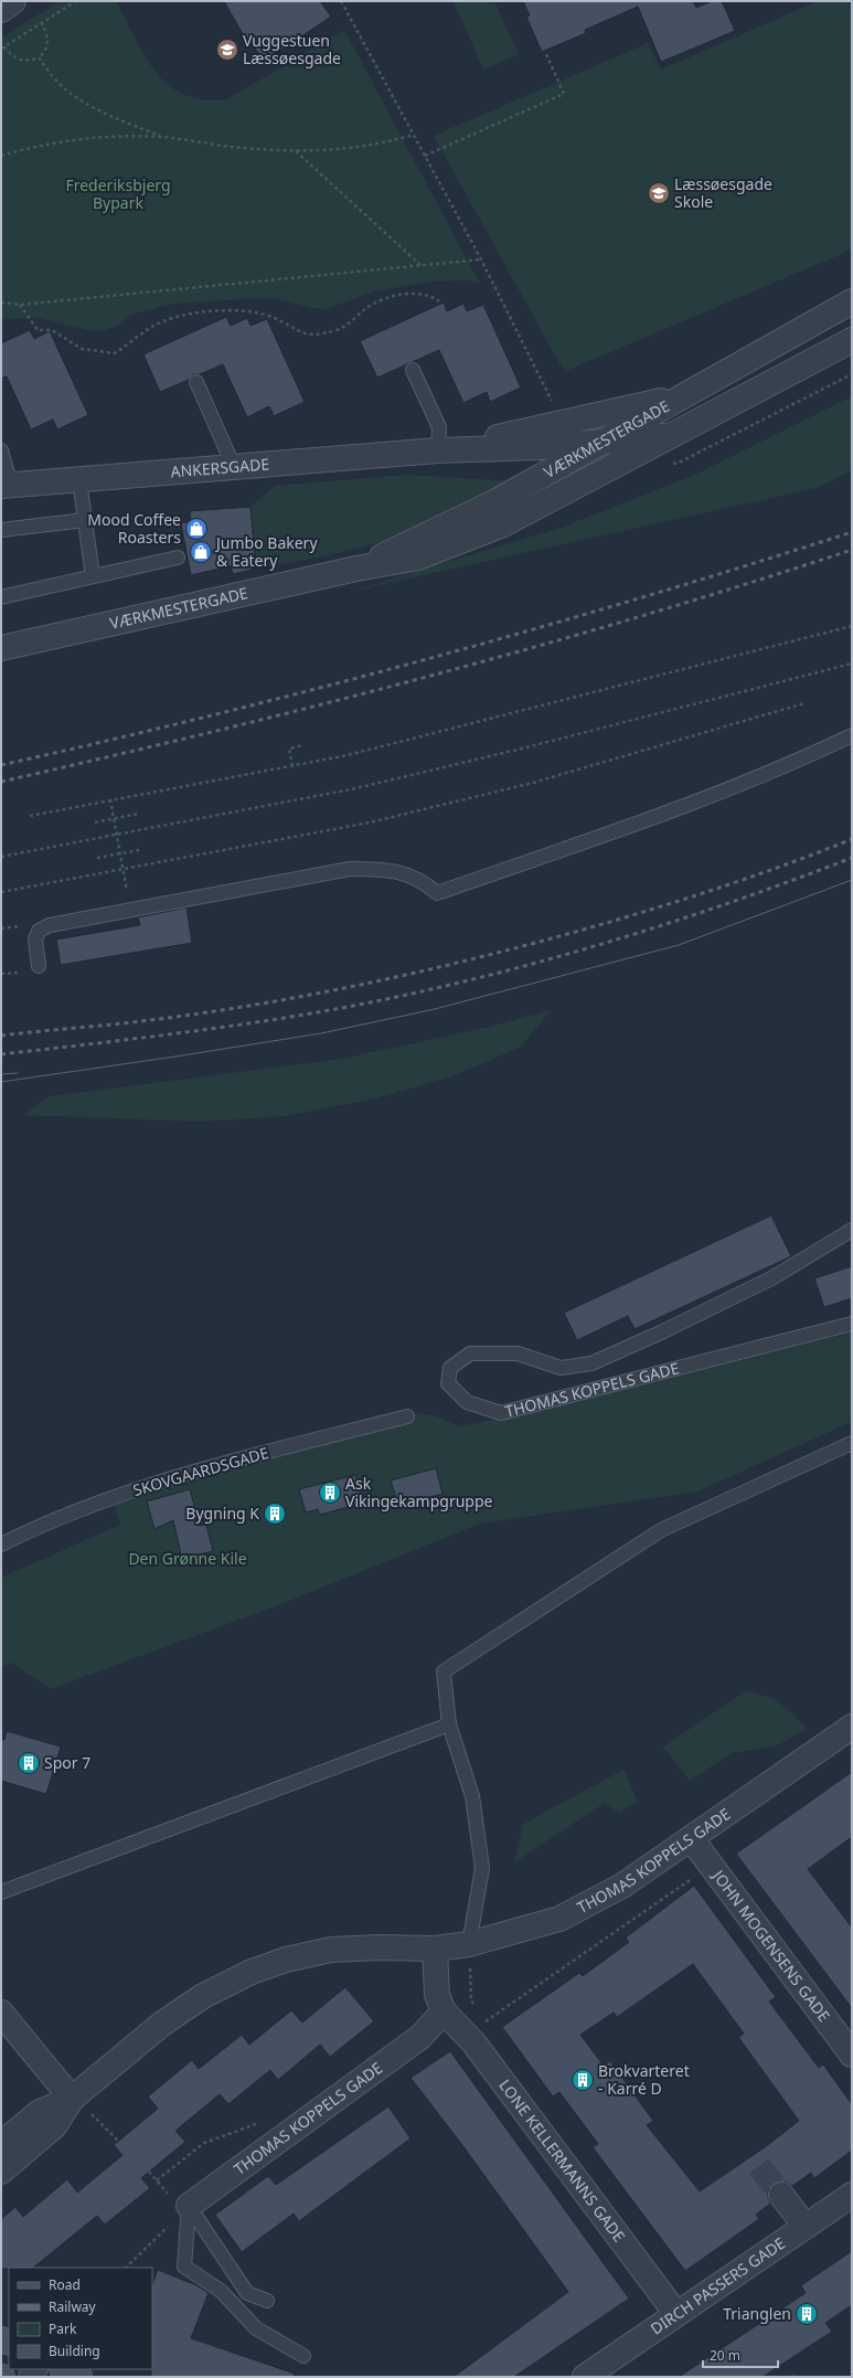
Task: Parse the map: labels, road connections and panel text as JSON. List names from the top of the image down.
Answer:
{
  "streets": {
    "street": [
      "VÆRKMESTERGADE",
      "ANKERSGADE",
      "THOMAS KOPPELS GADE",
      "JOHN MOGENSENS GADE",
      "LONE KELLERMANNS GADE",
      "DIRCH PASSERS GADE"
    ],
    "lane": ["SKOVGAARDSGADE"]
  },
  "crossings": [
    ["VÆRKMESTERGADE", "ANKERSGADE"],
    ["THOMAS KOPPELS GADE", "JOHN MOGENSENS GADE"],
    ["THOMAS KOPPELS GADE", "LONE KELLERMANNS GADE"],
    ["LONE KELLERMANNS GADE", "DIRCH PASSERS GADE"]
  ],
  "parks": ["Frederiksbjerg Bypark", "Den Grønne Kile"],
  "places": {
    "school or university": ["Vuggestuen Læssøesgade", "Læssøesgade Skole"],
    "shop": ["Mood Coffee Roasters", "Jumbo Bakery & Eatery"],
    "building": [
      "Ask Vikingekampgruppe",
      "Bygning K",
      "Spor 7",
      "Brokvarteret - Karré D",
      "Trianglen"
    ]
  },
  "legend": [
    "Road",
    "Railway",
    "Park",
    "Building"
  ],
  "scale_bar": "20 m"
}
